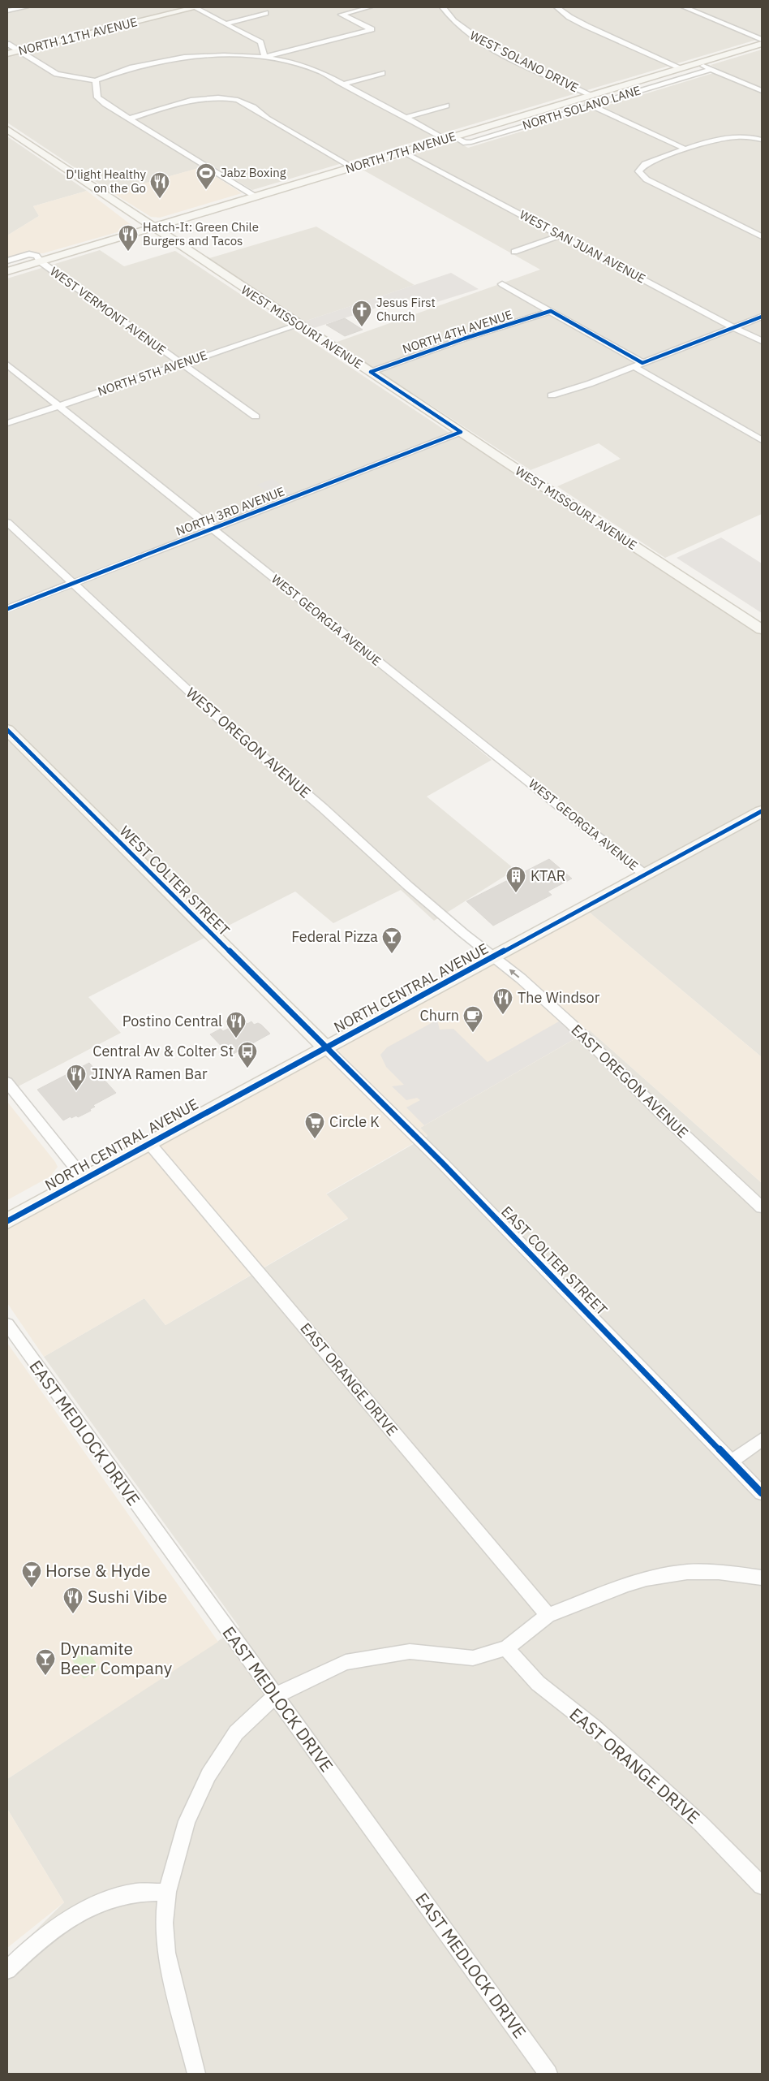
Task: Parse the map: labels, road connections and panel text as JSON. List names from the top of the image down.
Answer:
{
  "streets": {
    "main road": [
      "NORTH 11TH AVENUE",
      "NORTH 7TH AVENUE",
      "WEST MISSOURI AVENUE",
      "WEST COLTER STREET",
      "NORTH CENTRAL AVENUE"
    ],
    "street": [
      "WEST SOLANO DRIVE",
      "NORTH SOLANO LANE",
      "WEST SAN JUAN AVENUE",
      "WEST VERMONT AVENUE",
      "NORTH 4TH AVENUE",
      "NORTH 5TH AVENUE",
      "NORTH 3RD AVENUE",
      "WEST GEORGIA AVENUE",
      "WEST OREGON AVENUE",
      "EAST OREGON AVENUE",
      "EAST COLTER STREET",
      "EAST ORANGE DRIVE",
      "EAST MEDLOCK DRIVE"
    ]
  },
  "crossings": [
    ["WEST SOLANO DRIVE", "NORTH 7TH AVENUE"],
    ["NORTH SOLANO LANE", "NORTH 7TH AVENUE"],
    ["NORTH 7TH AVENUE", "WEST SAN JUAN AVENUE"],
    ["NORTH 7TH AVENUE", "WEST VERMONT AVENUE"],
    ["NORTH 7TH AVENUE", "WEST MISSOURI AVENUE"],
    ["WEST VERMONT AVENUE", "NORTH 5TH AVENUE"],
    ["WEST MISSOURI AVENUE", "NORTH 4TH AVENUE"],
    ["WEST MISSOURI AVENUE", "NORTH 5TH AVENUE"],
    ["WEST MISSOURI AVENUE", "NORTH 3RD AVENUE"],
    ["NORTH 5TH AVENUE", "WEST GEORGIA AVENUE"],
    ["NORTH 3RD AVENUE", "WEST GEORGIA AVENUE"],
    ["NORTH 3RD AVENUE", "WEST OREGON AVENUE"],
    ["WEST GEORGIA AVENUE", "NORTH CENTRAL AVENUE"],
    ["WEST OREGON AVENUE", "NORTH CENTRAL AVENUE"],
    ["WEST OREGON AVENUE", "EAST OREGON AVENUE"],
    ["WEST COLTER STREET", "NORTH CENTRAL AVENUE"],
    ["WEST COLTER STREET", "EAST COLTER STREET"],
    ["NORTH CENTRAL AVENUE", "EAST OREGON AVENUE"],
    ["NORTH CENTRAL AVENUE", "EAST COLTER STREET"],
    ["NORTH CENTRAL AVENUE", "EAST ORANGE DRIVE"]
  ],
  "one_way": ["EAST OREGON AVENUE"],
  "places": {
    "sports": ["Jabz Boxing"],
    "restaurant": [
      "D'light Healthy on the Go",
      "Hatch-It: Green Chile Burgers and Tacos",
      "The Windsor",
      "Postino Central",
      "JINYA Ramen Bar",
      "Sushi Vibe"
    ],
    "church": ["Jesus First Church"],
    "building": ["KTAR"],
    "bar": ["Federal Pizza", "Horse & Hyde", "Dynamite Beer Company"],
    "cafe": ["Churn"],
    "bus stop": ["Central Av & Colter St"],
    "supermarket": ["Circle K"]
  }
}
